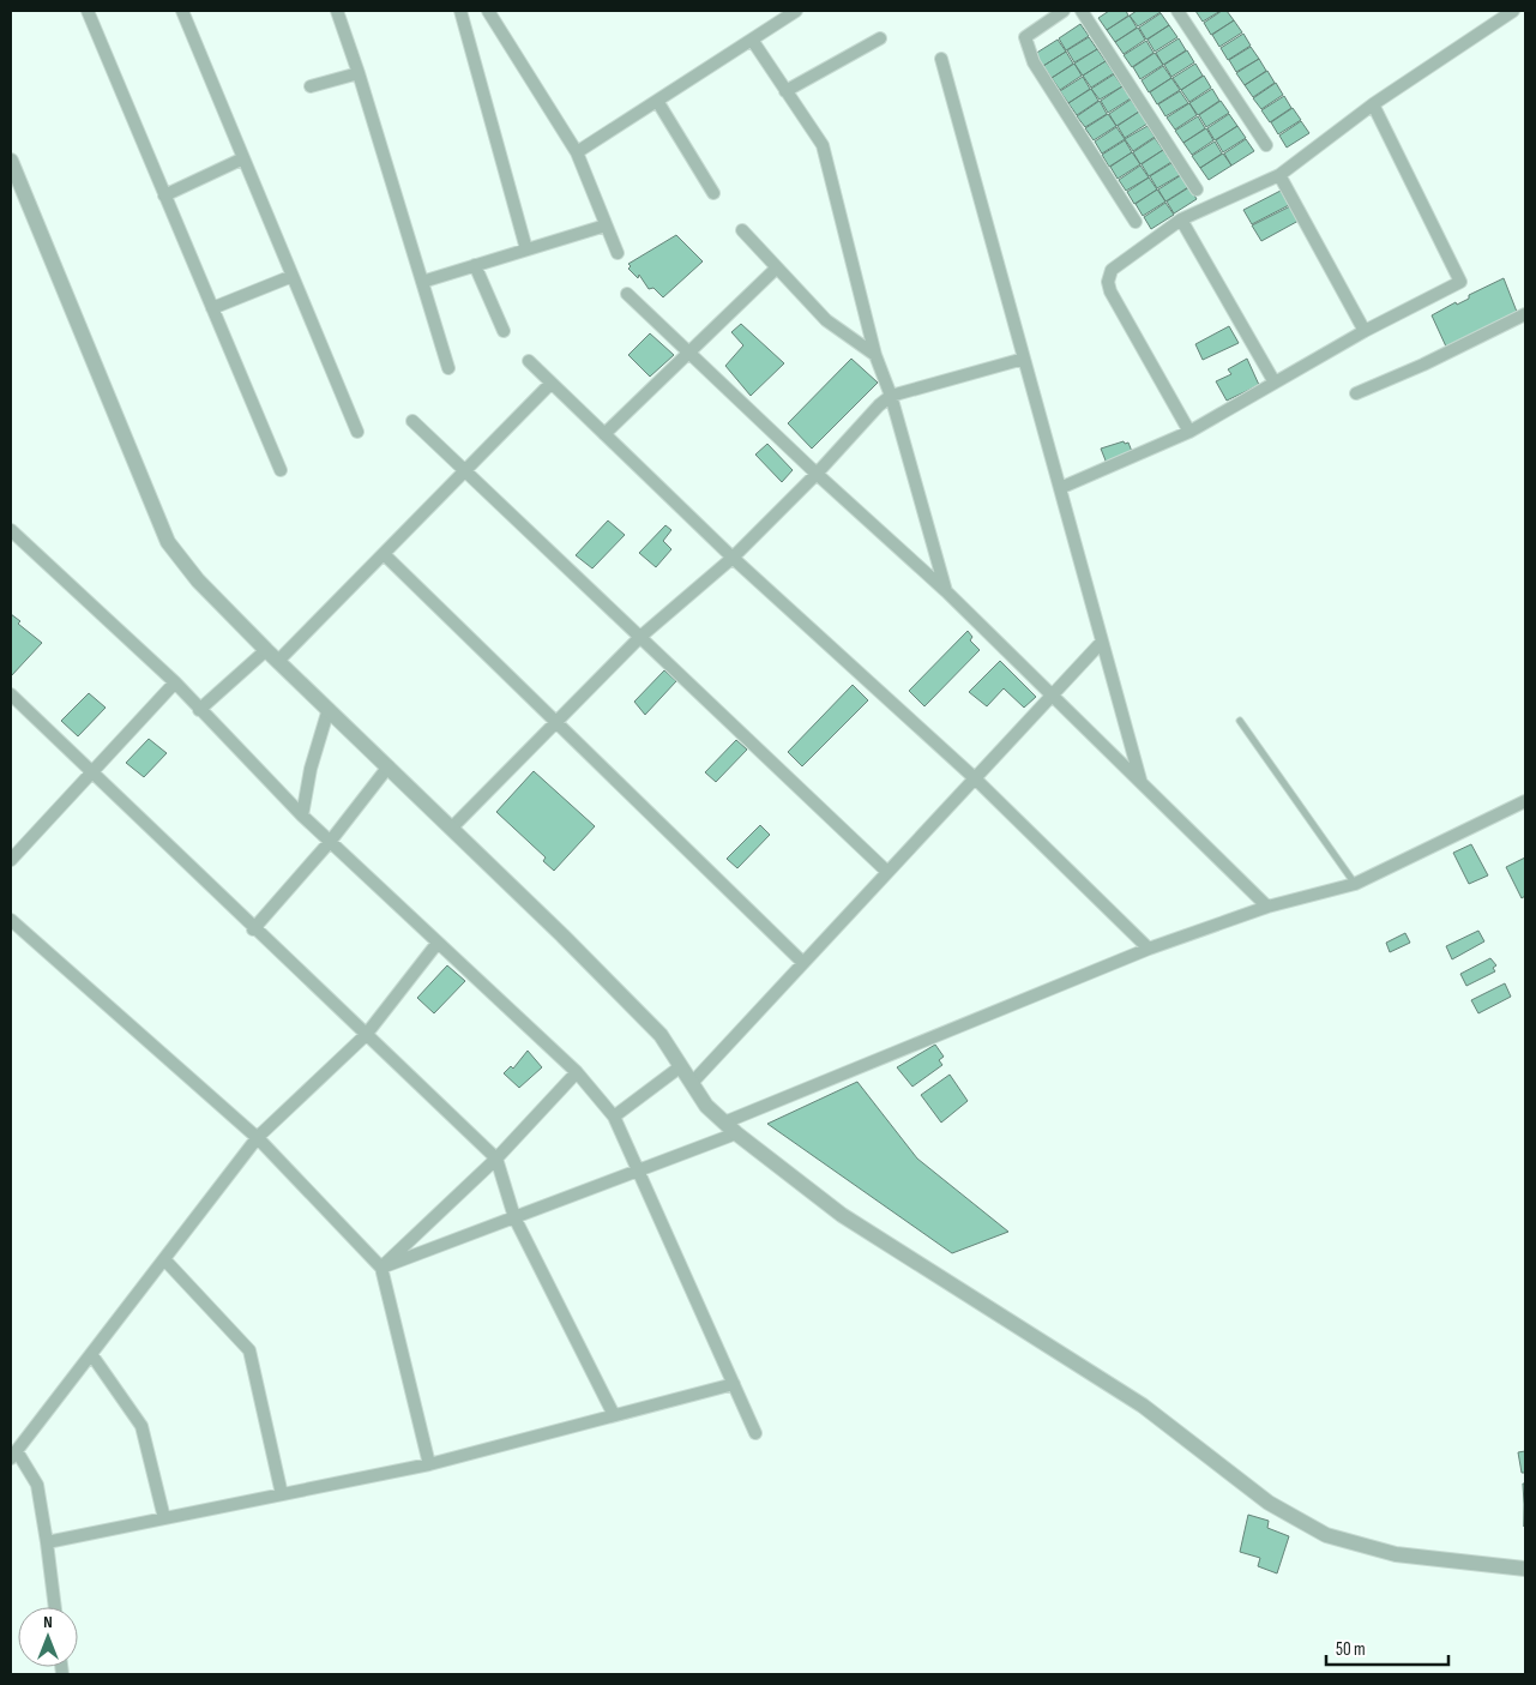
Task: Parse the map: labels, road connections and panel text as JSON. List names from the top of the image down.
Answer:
{
  "scale_bar": "50 m",
  "north": "top"
}
